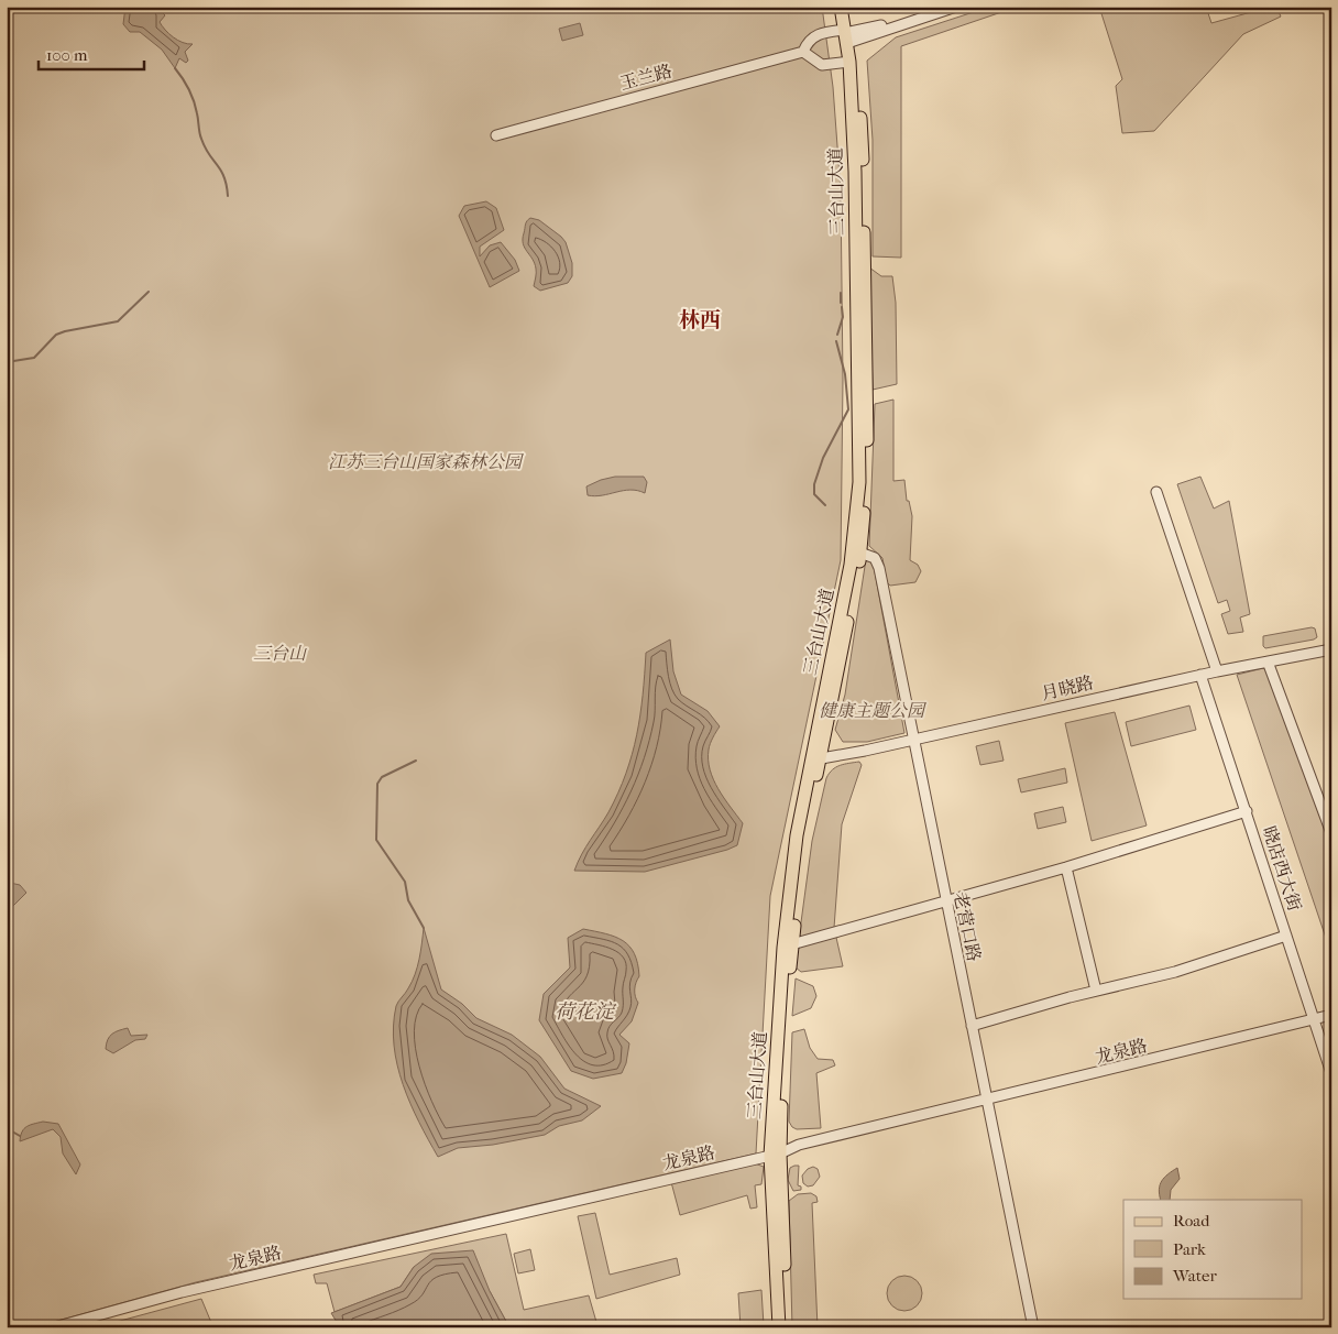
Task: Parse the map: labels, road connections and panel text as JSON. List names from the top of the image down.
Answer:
{
  "streets": {
    "main road": ["三台山大道"],
    "street": [
      "玉兰路",
      "月晓路",
      "晓店西大街",
      "老营口路",
      "龙泉路"
    ]
  },
  "crossings": [
    ["三台山大道", "月晓路"],
    ["三台山大道", "老营口路"],
    ["三台山大道", "龙泉路"],
    ["月晓路", "晓店西大街"],
    ["月晓路", "老营口路"],
    ["晓店西大街", "龙泉路"],
    ["老营口路", "龙泉路"]
  ],
  "districts": ["林西"],
  "water": ["荷花淀"],
  "parks": ["江苏三台山国家森林公园", "三台山", "健康主题公园"],
  "legend": ["Road", "Park", "Water"],
  "scale_bar": "100 m"
}
